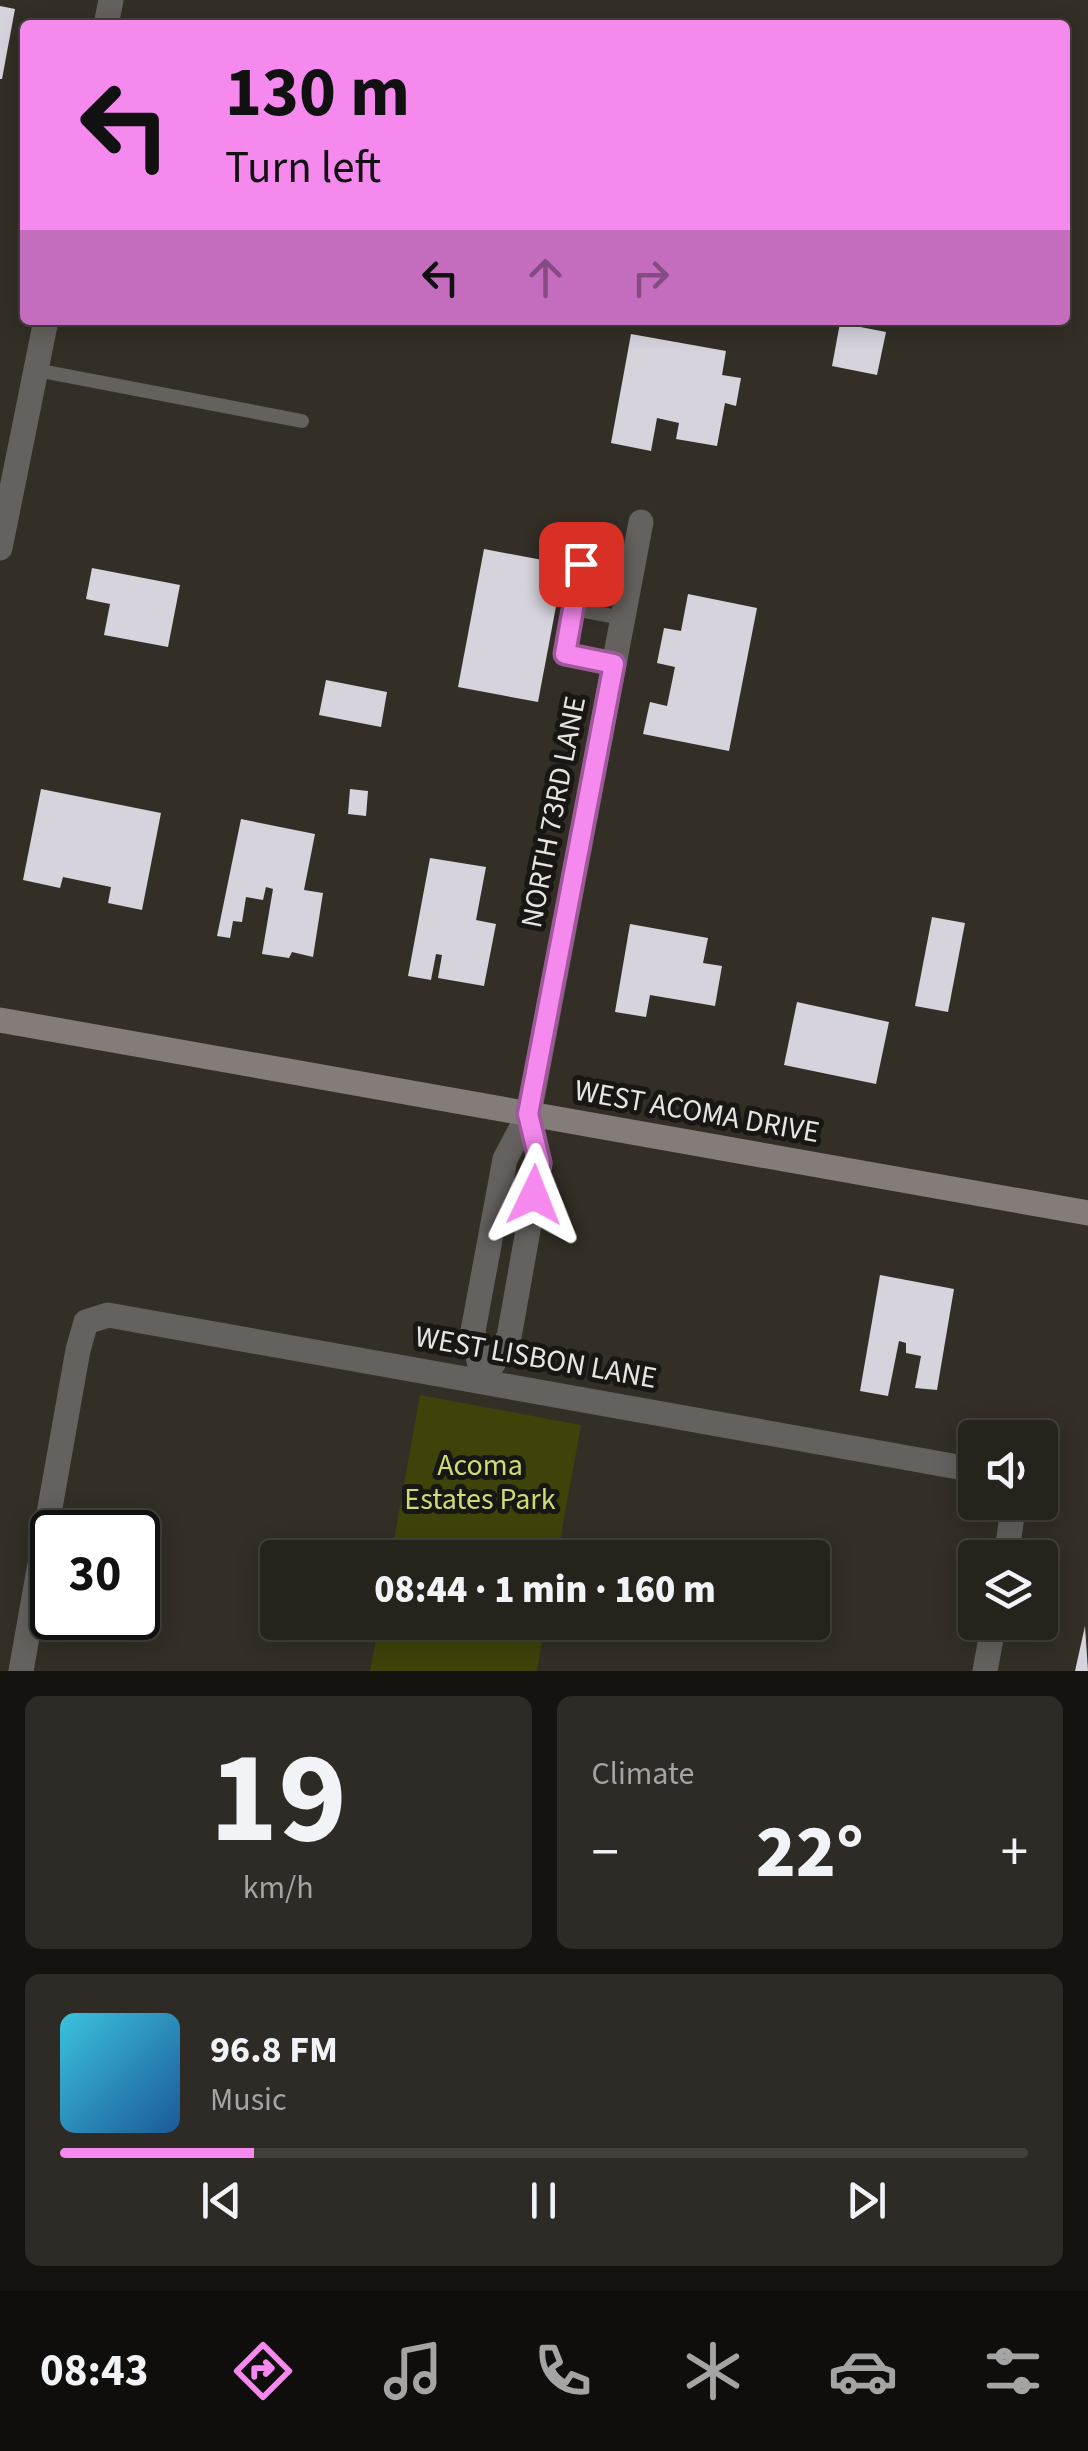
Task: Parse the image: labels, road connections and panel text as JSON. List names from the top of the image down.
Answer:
{
  "streets": {
    "street": ["NORTH 73RD LANE", "WEST ACOMA DRIVE", "WEST LISBON LANE"]
  },
  "crossings": [
    ["NORTH 73RD LANE", "WEST ACOMA DRIVE"],
    ["NORTH 73RD LANE", "WEST LISBON LANE"]
  ],
  "parks": ["Acoma Estates Park"],
  "page": {
    "turn": ["130 m", "Turn left"],
    "limit": "30",
    "trip": "08:44 · 1 min · 160 m",
    "tile": [
      ["19", "km/h"],
      "Climate"
    ],
    "heat": ["−", "22°", "+"],
    "song": ["96.8 FM", "Music"],
    "tabs": "08:43"
  }
}
